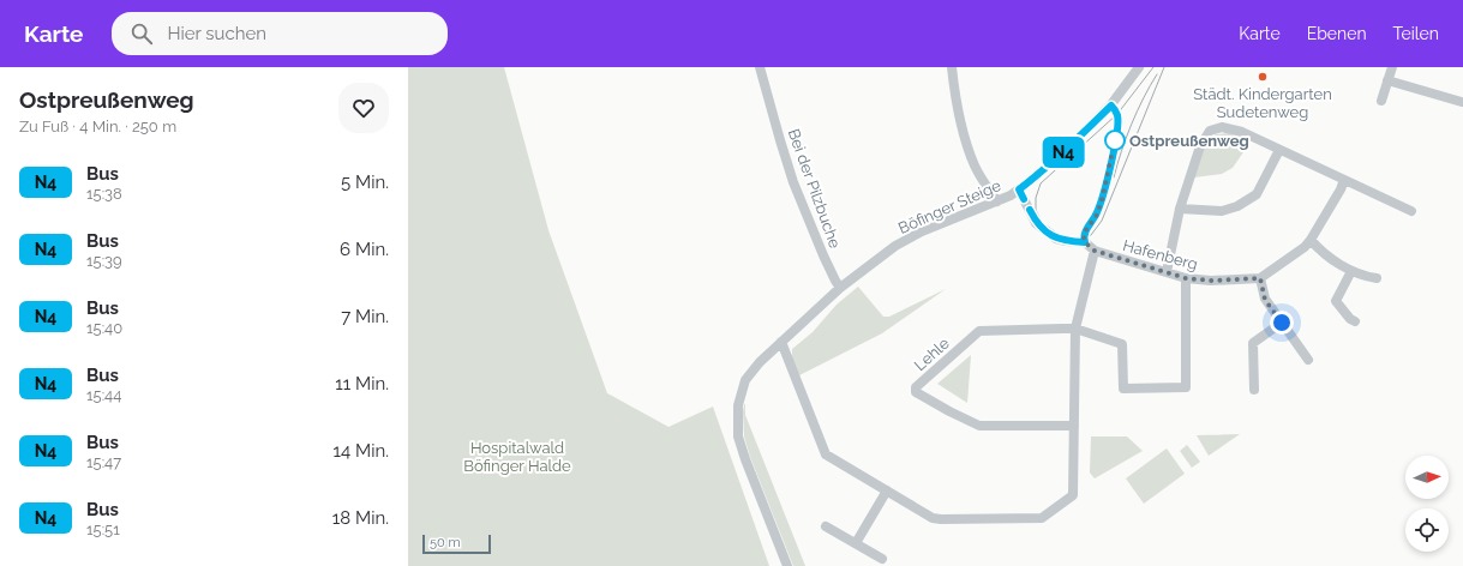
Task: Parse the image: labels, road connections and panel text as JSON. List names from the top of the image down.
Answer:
{
  "streets": {
    "street": [
      "Bei der Pilzbuche",
      "Böfinger Steige",
      "Hafenberg",
      "Lehle"
    ]
  },
  "crossings": [
    ["Bei der Pilzbuche", "Böfinger Steige"]
  ],
  "parks": ["Hospitalwald Böfinger Halde"],
  "places": ["Städt. Kindergarten Sudetenweg", "Ostpreußenweg"],
  "lines": ["bus line N4"],
  "scale_bar": "50 m",
  "north": "right",
  "page": {
    "header": "Karte",
    "search": "Hier suchen",
    "nav": ["Karte", "Ebenen", "Teilen"],
    "heading": ["Ostpreußenweg", "Zu Fuß · 4 Min. · 250 m"],
    "on_map": "N4",
    "list": [
      {
        "mark": "N4",
        "name": "Bus",
        "note": "15:38",
        "value": "5 Min."
      },
      {
        "mark": "N4",
        "name": "Bus",
        "note": "15:39",
        "value": "6 Min."
      },
      {
        "mark": "N4",
        "name": "Bus",
        "note": "15:40",
        "value": "7 Min."
      },
      {
        "mark": "N4",
        "name": "Bus",
        "note": "15:44",
        "value": "11 Min."
      },
      {
        "mark": "N4",
        "name": "Bus",
        "note": "15:47",
        "value": "14 Min."
      },
      {
        "mark": "N4",
        "name": "Bus",
        "note": "15:51",
        "value": "18 Min."
      }
    ],
    "scale": "50 m"
  }
}
